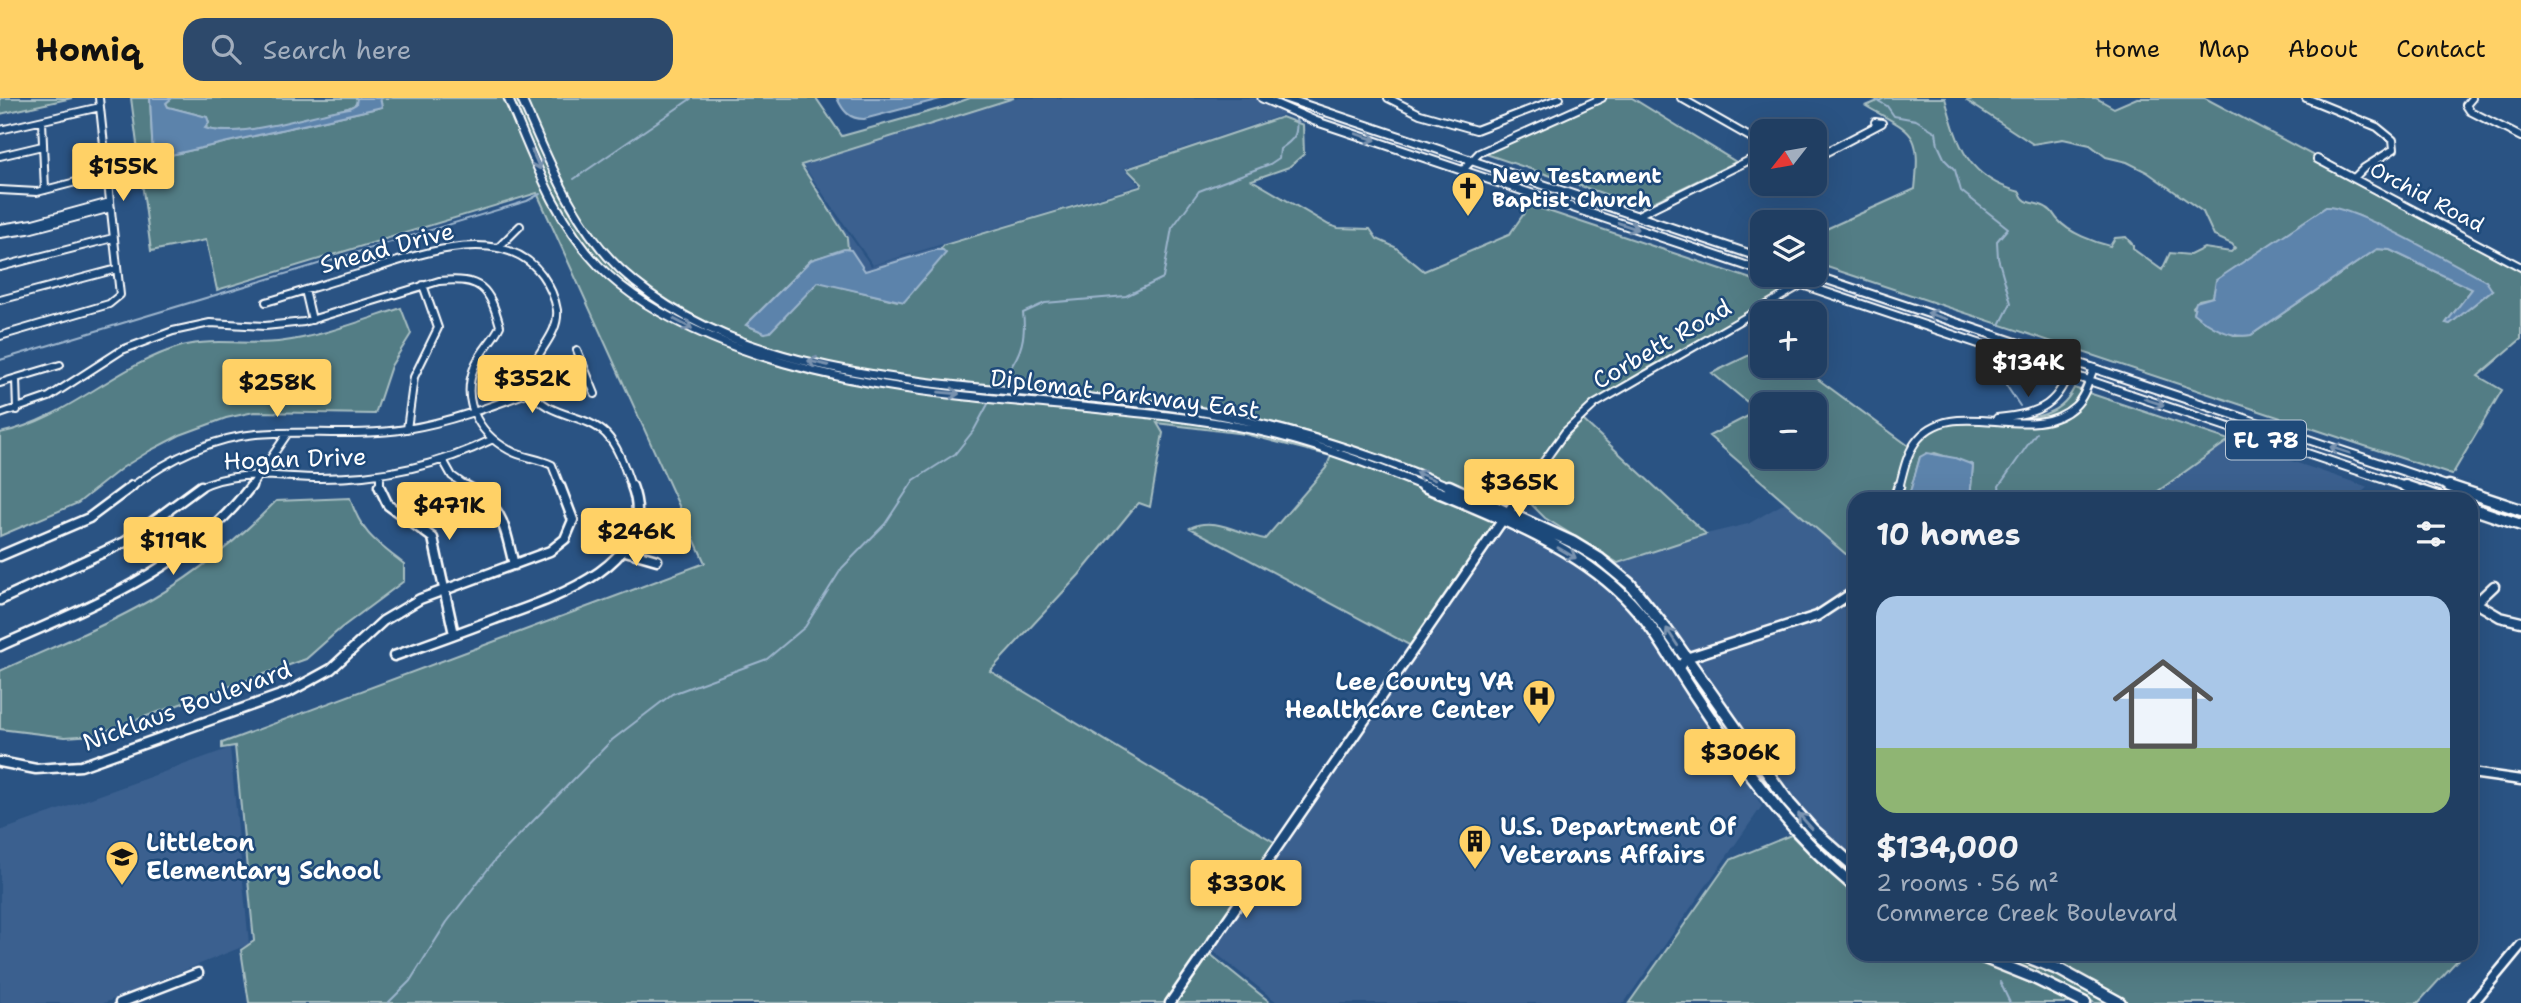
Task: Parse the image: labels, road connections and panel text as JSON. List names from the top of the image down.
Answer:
{
  "streets": {
    "main road": ["Diplomat Parkway East", "FL 78"],
    "street": [
      "Orchid Road",
      "Snead Drive",
      "Corbett Road",
      "Hogan Drive",
      "Nicklaus Boulevard"
    ]
  },
  "crossings": [
    ["Corbett Road", "Diplomat Parkway East"],
    ["Hogan Drive", "Nicklaus Boulevard"]
  ],
  "places": {
    "church": ["New Testament Baptist Church"],
    "hospital": ["Lee County VA Healthcare Center"],
    "building": ["U.S. Department Of Veterans Affairs"],
    "school or university": ["Littleton Elementary School"]
  },
  "north": "bottom left",
  "page": {
    "header": "Homiq",
    "search": "Search here",
    "nav": [
      "Home",
      "Map",
      "About",
      "Contact"
    ],
    "map_buttons": ["+", "−"],
    "price": [
      "$155K",
      "$134K",
      "$352K",
      "$258K",
      "$365K",
      "$471K",
      "$246K",
      "$119K",
      "$306K",
      "$330K"
    ],
    "heading": "10 homes",
    "list": [
      {
        "name": "$134,000",
        "note": "2 rooms · 56 m² · Commerce Creek Boulevard"
      }
    ]
  }
}
